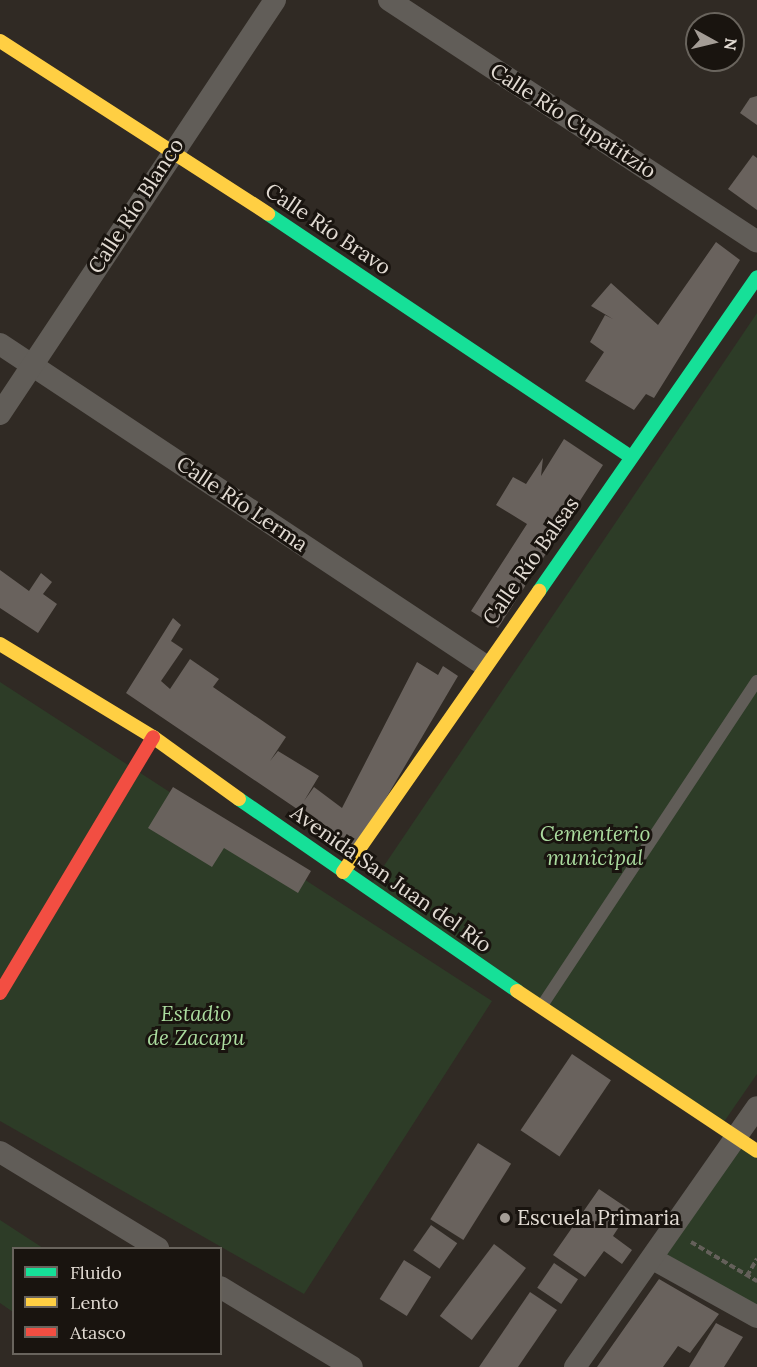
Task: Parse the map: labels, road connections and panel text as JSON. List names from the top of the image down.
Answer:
{
  "streets": {
    "street": [
      "Calle Río Cupatitzio",
      "Calle Río Blanco",
      "Calle Río Bravo",
      "Calle Río Lerma",
      "Calle Río Balsas",
      "Avenida San Juan del Río"
    ]
  },
  "crossings": [
    ["Calle Río Blanco", "Calle Río Bravo"],
    ["Calle Río Blanco", "Calle Río Lerma"],
    ["Calle Río Bravo", "Calle Río Balsas"],
    ["Calle Río Lerma", "Calle Río Balsas"],
    ["Calle Río Balsas", "Avenida San Juan del Río"]
  ],
  "parks": ["Cementerio municipal", "Estadio de Zacapu"],
  "places": ["Escuela Primaria"],
  "legend": ["Fluido", "Lento", "Atasco"],
  "north": "right"
}
